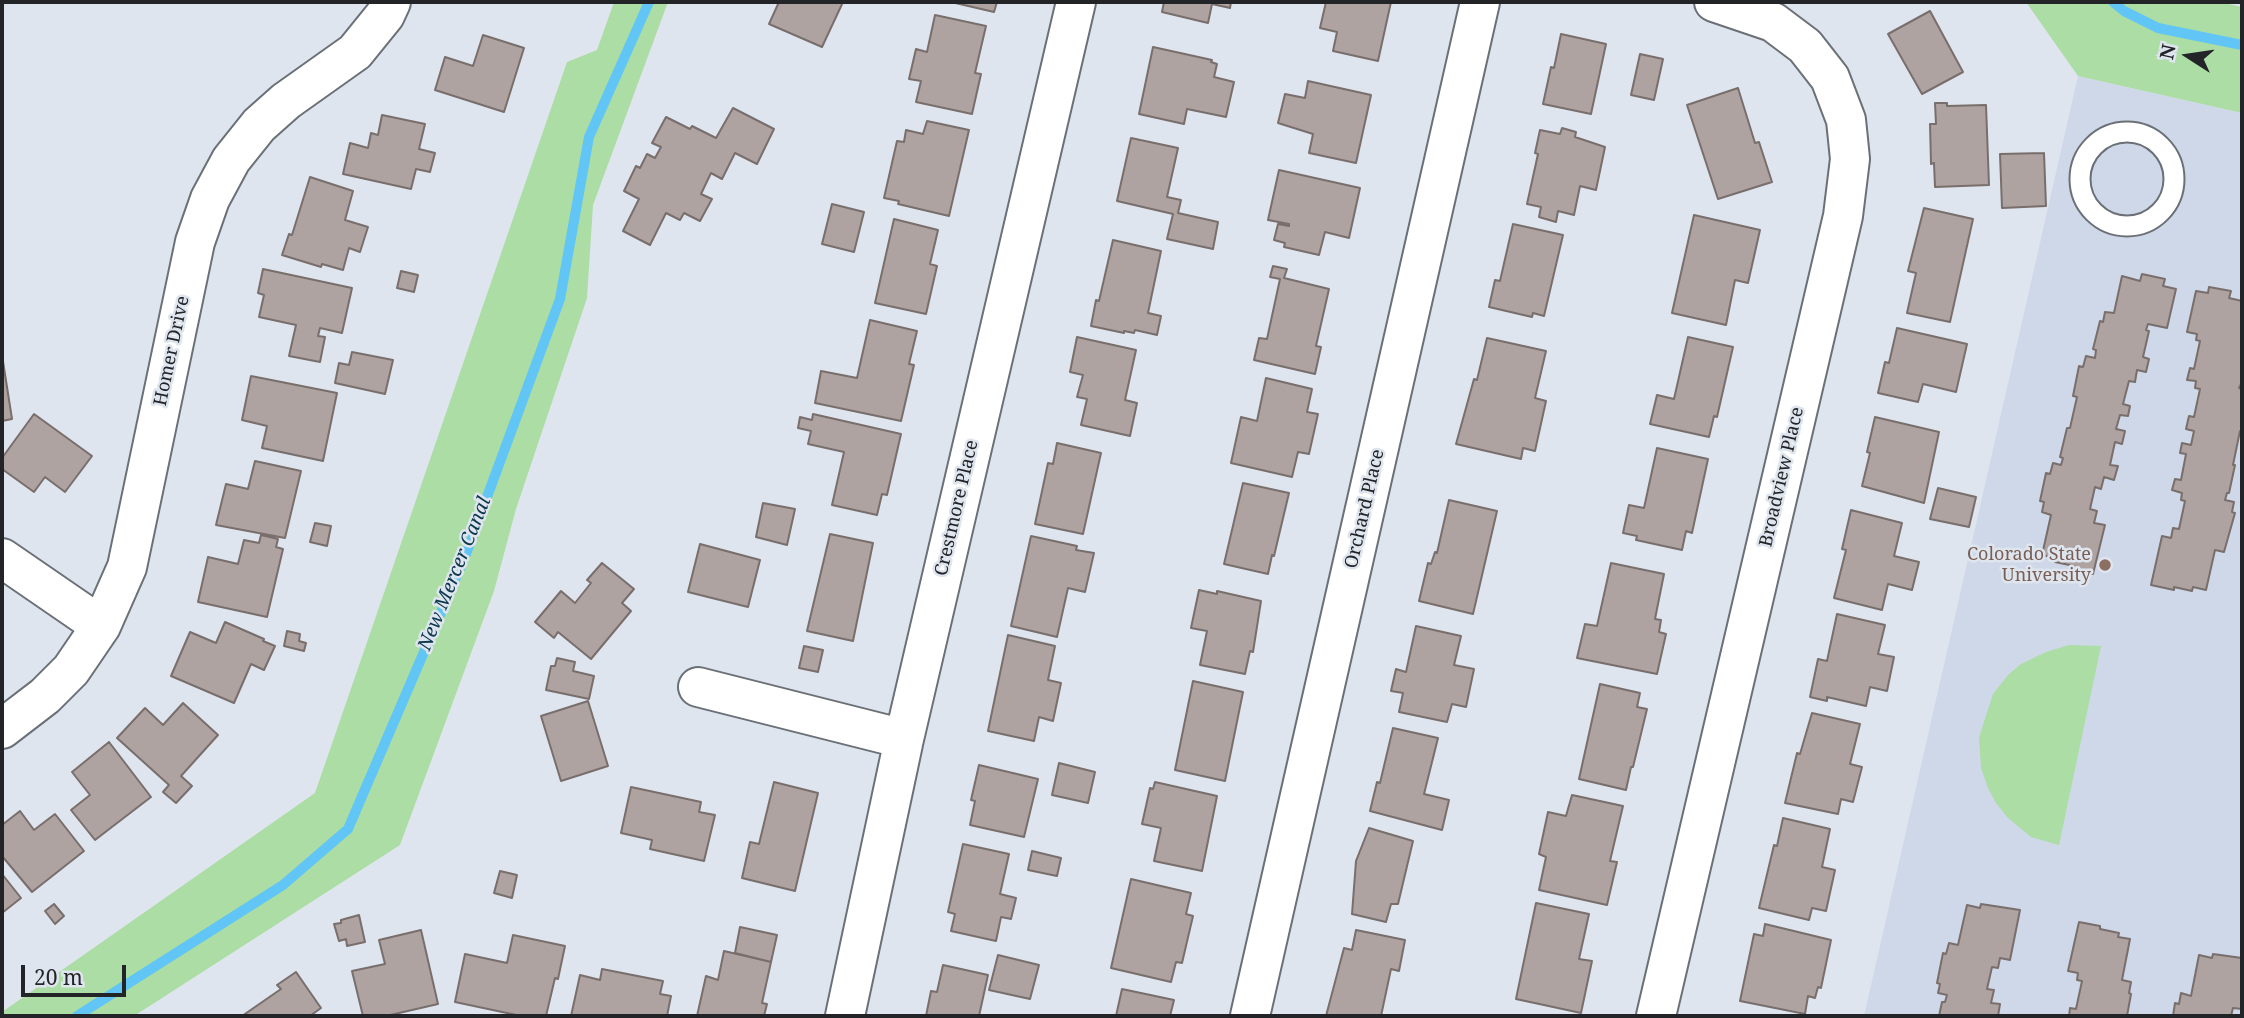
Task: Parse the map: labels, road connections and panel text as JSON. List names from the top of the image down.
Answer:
{
  "streets": {
    "street": [
      "Homer Drive",
      "Broadview Place",
      "Crestmore Place",
      "Orchard Place"
    ]
  },
  "water": ["New Mercer Canal"],
  "places": ["Colorado State University"],
  "scale_bar": "20 m",
  "north": "left"
}
